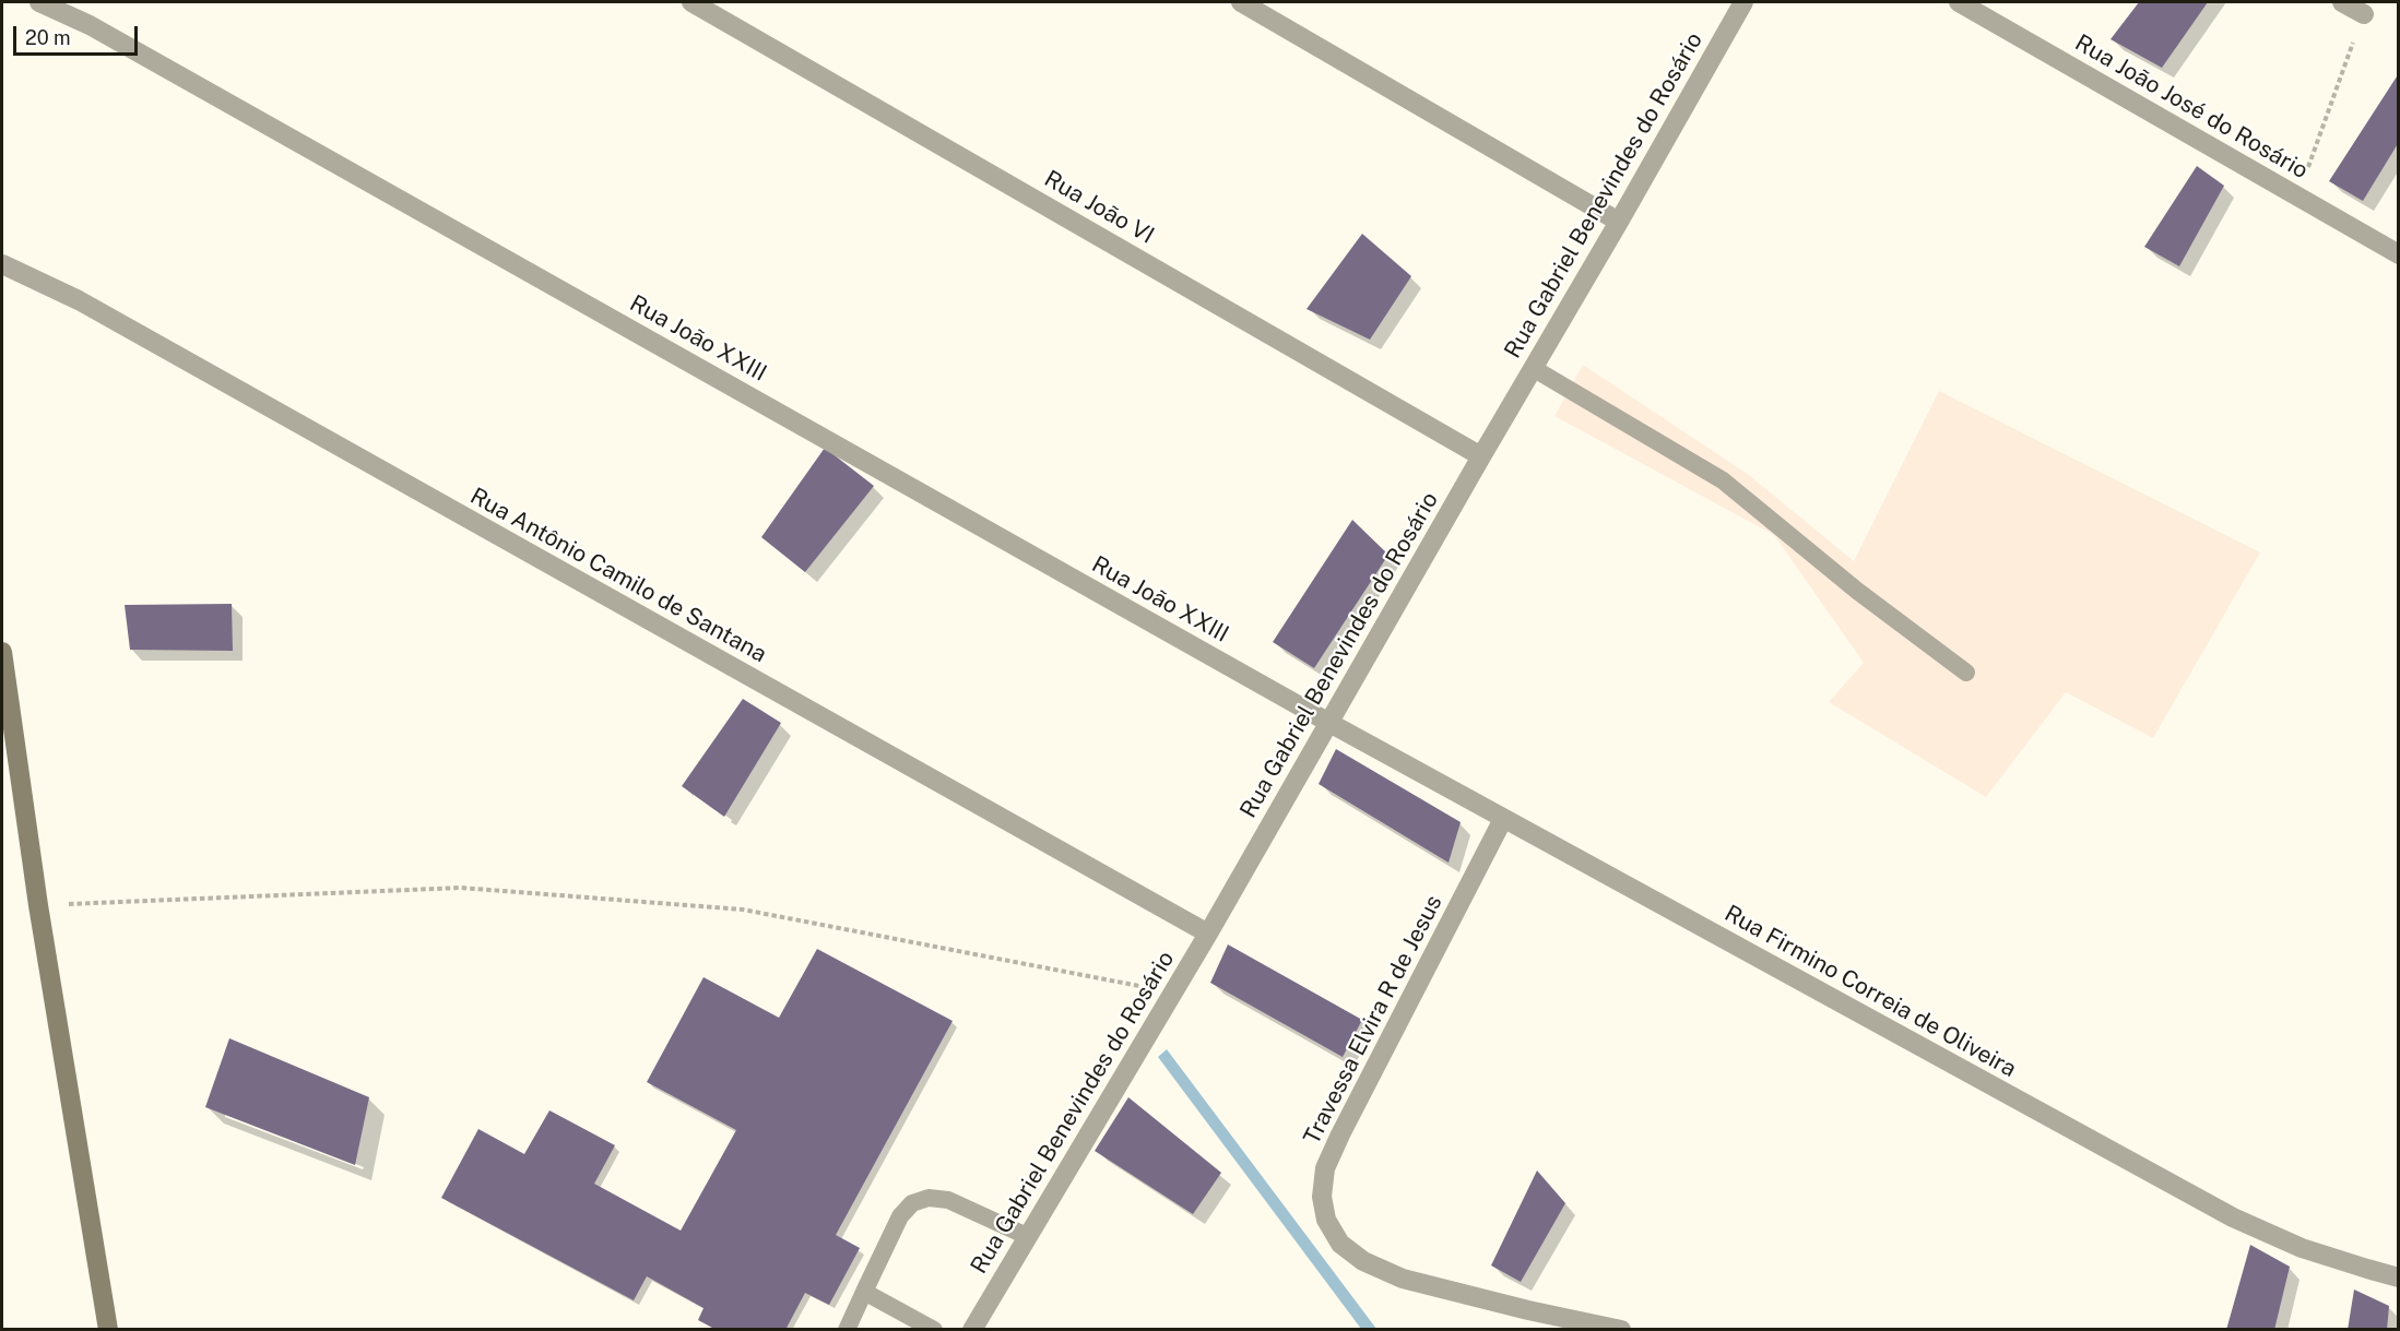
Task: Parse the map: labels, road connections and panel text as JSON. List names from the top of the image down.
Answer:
{
  "streets": {
    "street": [
      "Rua João José do Rosário",
      "Rua Gabriel Benevindes do Rosário",
      "Rua João VI",
      "Rua João XXIII",
      "Rua Antônio Camilo de Santana",
      "Rua Firmino Correia de Oliveira",
      "Travessa Elvira R de Jesus"
    ]
  },
  "crossings": [
    ["Rua Gabriel Benevindes do Rosário", "Rua João VI"],
    ["Rua Gabriel Benevindes do Rosário", "Rua João XXIII"],
    ["Rua Gabriel Benevindes do Rosário", "Rua Antônio Camilo de Santana"],
    ["Rua Gabriel Benevindes do Rosário", "Rua Firmino Correia de Oliveira"],
    ["Rua João XXIII", "Rua Firmino Correia de Oliveira"],
    ["Rua Firmino Correia de Oliveira", "Travessa Elvira R de Jesus"]
  ],
  "scale_bar": "20 m"
}
